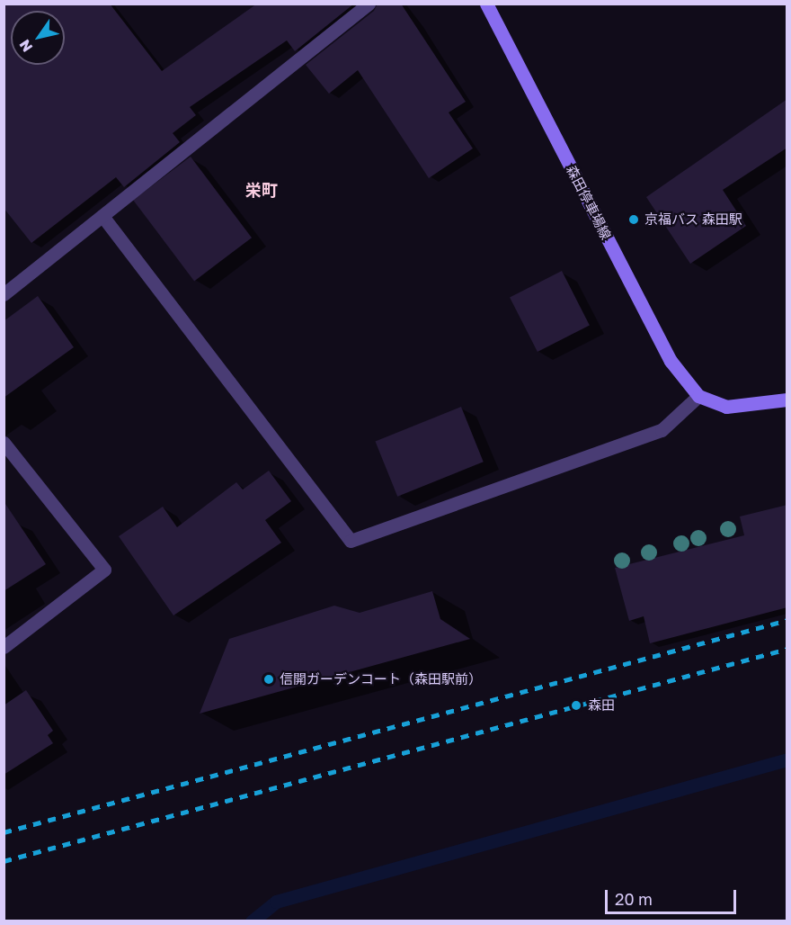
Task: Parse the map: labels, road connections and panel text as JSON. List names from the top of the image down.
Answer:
{
  "streets": {
    "main road": ["森田停車場線"]
  },
  "districts": ["栄町"],
  "places": ["京福バス 森田駅", "信開ガーデンコート（森田駅前）", "森田"],
  "scale_bar": "20 m",
  "north": "bottom left"
}
